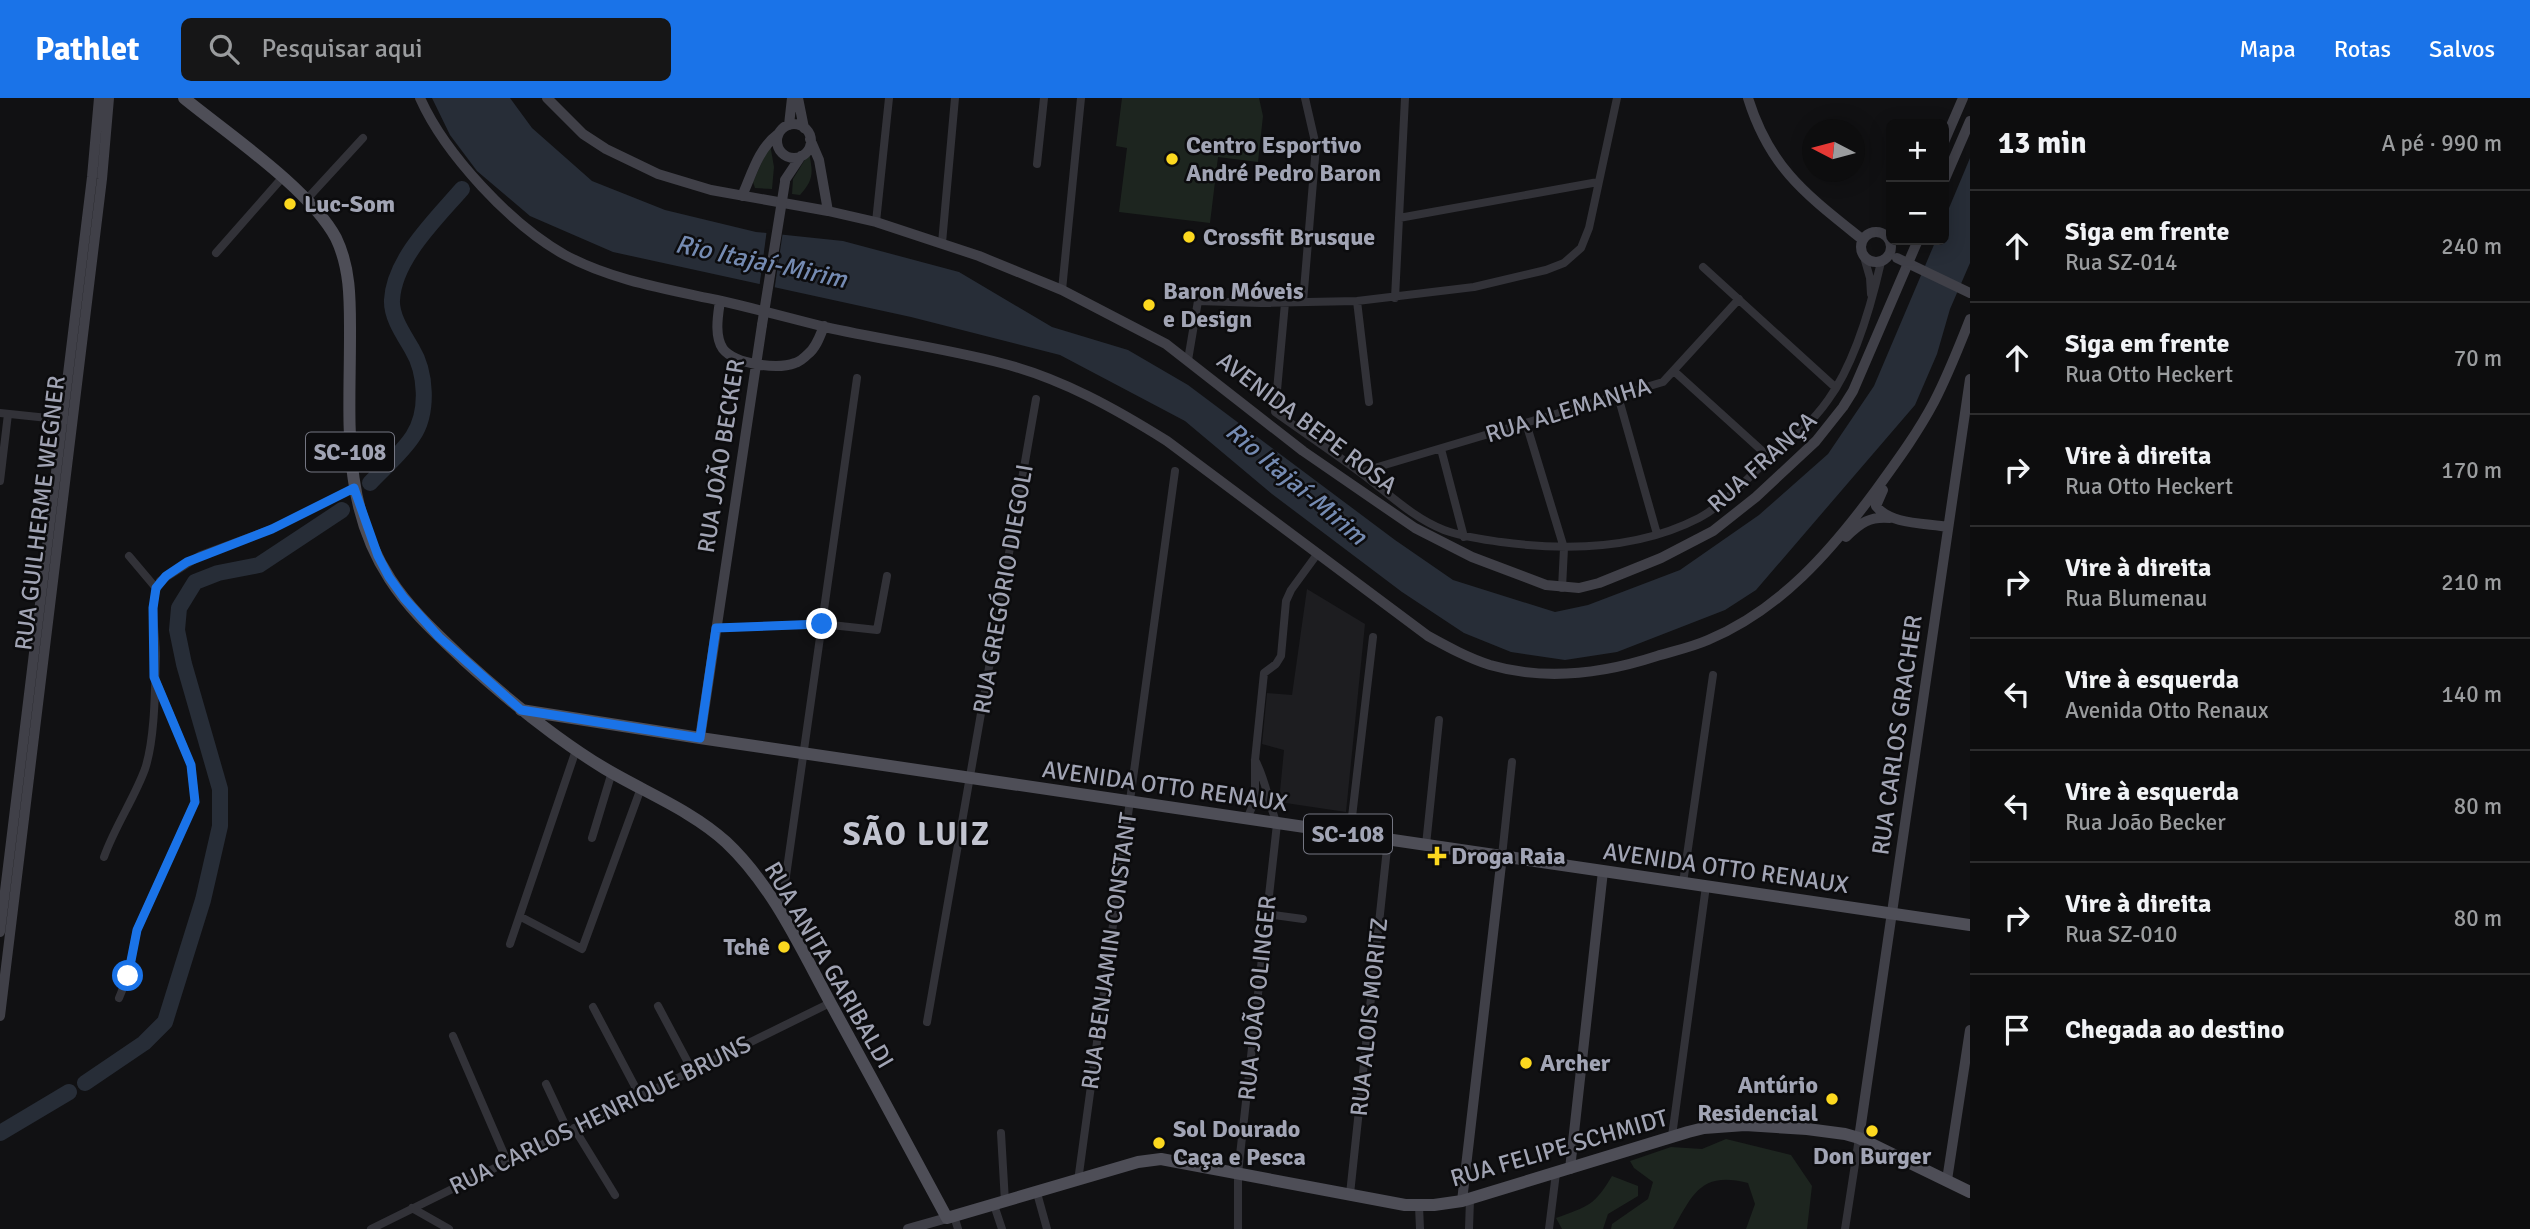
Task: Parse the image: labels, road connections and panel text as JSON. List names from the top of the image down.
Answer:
{
  "streets": {
    "main road": [
      "AVENIDA BEPE ROSA",
      "SC-108",
      "RUA JOÃO BECKER",
      "RUA GUILHERME WEGNER",
      "RUA CARLOS GRACHER",
      "AVENIDA OTTO RENAUX",
      "RUA ANITA GARIBALDI",
      "RUA FELIPE SCHMIDT"
    ],
    "street": [
      "RUA ALEMANHA",
      "RUA FRANÇA",
      "RUA GREGÓRIO DIEGOLI",
      "RUA BENJAMIN CONSTANT",
      "RUA JOÃO OLINGER",
      "RUA ALOIS MORITZ",
      "RUA CARLOS HENRIQUE BRUNS"
    ]
  },
  "crossings": [
    ["RUA ALEMANHA", "RUA FRANÇA"],
    ["SC-108", "AVENIDA OTTO RENAUX"],
    ["SC-108", "RUA ANITA GARIBALDI"],
    ["RUA JOÃO BECKER", "AVENIDA OTTO RENAUX"],
    ["RUA GREGÓRIO DIEGOLI", "AVENIDA OTTO RENAUX"],
    ["RUA CARLOS GRACHER", "AVENIDA OTTO RENAUX"],
    ["RUA CARLOS GRACHER", "RUA FELIPE SCHMIDT"],
    ["AVENIDA OTTO RENAUX", "RUA BENJAMIN CONSTANT"],
    ["AVENIDA OTTO RENAUX", "RUA ANITA GARIBALDI"],
    ["AVENIDA OTTO RENAUX", "RUA JOÃO OLINGER"],
    ["AVENIDA OTTO RENAUX", "RUA ALOIS MORITZ"],
    ["RUA BENJAMIN CONSTANT", "RUA FELIPE SCHMIDT"],
    ["RUA ANITA GARIBALDI", "RUA CARLOS HENRIQUE BRUNS"],
    ["RUA ANITA GARIBALDI", "RUA FELIPE SCHMIDT"],
    ["RUA JOÃO OLINGER", "RUA FELIPE SCHMIDT"],
    ["RUA ALOIS MORITZ", "RUA FELIPE SCHMIDT"]
  ],
  "districts": ["SÃO LUIZ"],
  "water": ["Rio Itajaí-Mirim"],
  "places": {
    "other": [
      "Centro Esportivo André Pedro Baron",
      "Luc-Som",
      "Crossfit Brusque",
      "Baron Móveis e Design",
      "Tchê",
      "Archer",
      "Antúrio Residencial",
      "Don Burger",
      "Sol Dourado Caça e Pesca"
    ],
    "health": ["Droga Raia"]
  },
  "north": "left",
  "page": {
    "header": "Pathlet",
    "search": "Pesquisar aqui",
    "nav": ["Mapa", "Rotas", "Salvos"],
    "heading": ["13 min", "A pé · 990 m"],
    "map_buttons": ["+", "−"],
    "list": [
      ["Siga em frente", "Rua SZ-014", "240 m"],
      ["Siga em frente", "Rua Otto Heckert", "70 m"],
      ["Vire à direita", "Rua Otto Heckert", "170 m"],
      ["Vire à direita", "Rua Blumenau", "210 m"],
      ["Vire à esquerda", "Avenida Otto Renaux", "140 m"],
      ["Vire à esquerda", "Rua João Becker", "80 m"],
      ["Vire à direita", "Rua SZ-010", "80 m"],
      "Chegada ao destino"
    ]
  }
}
